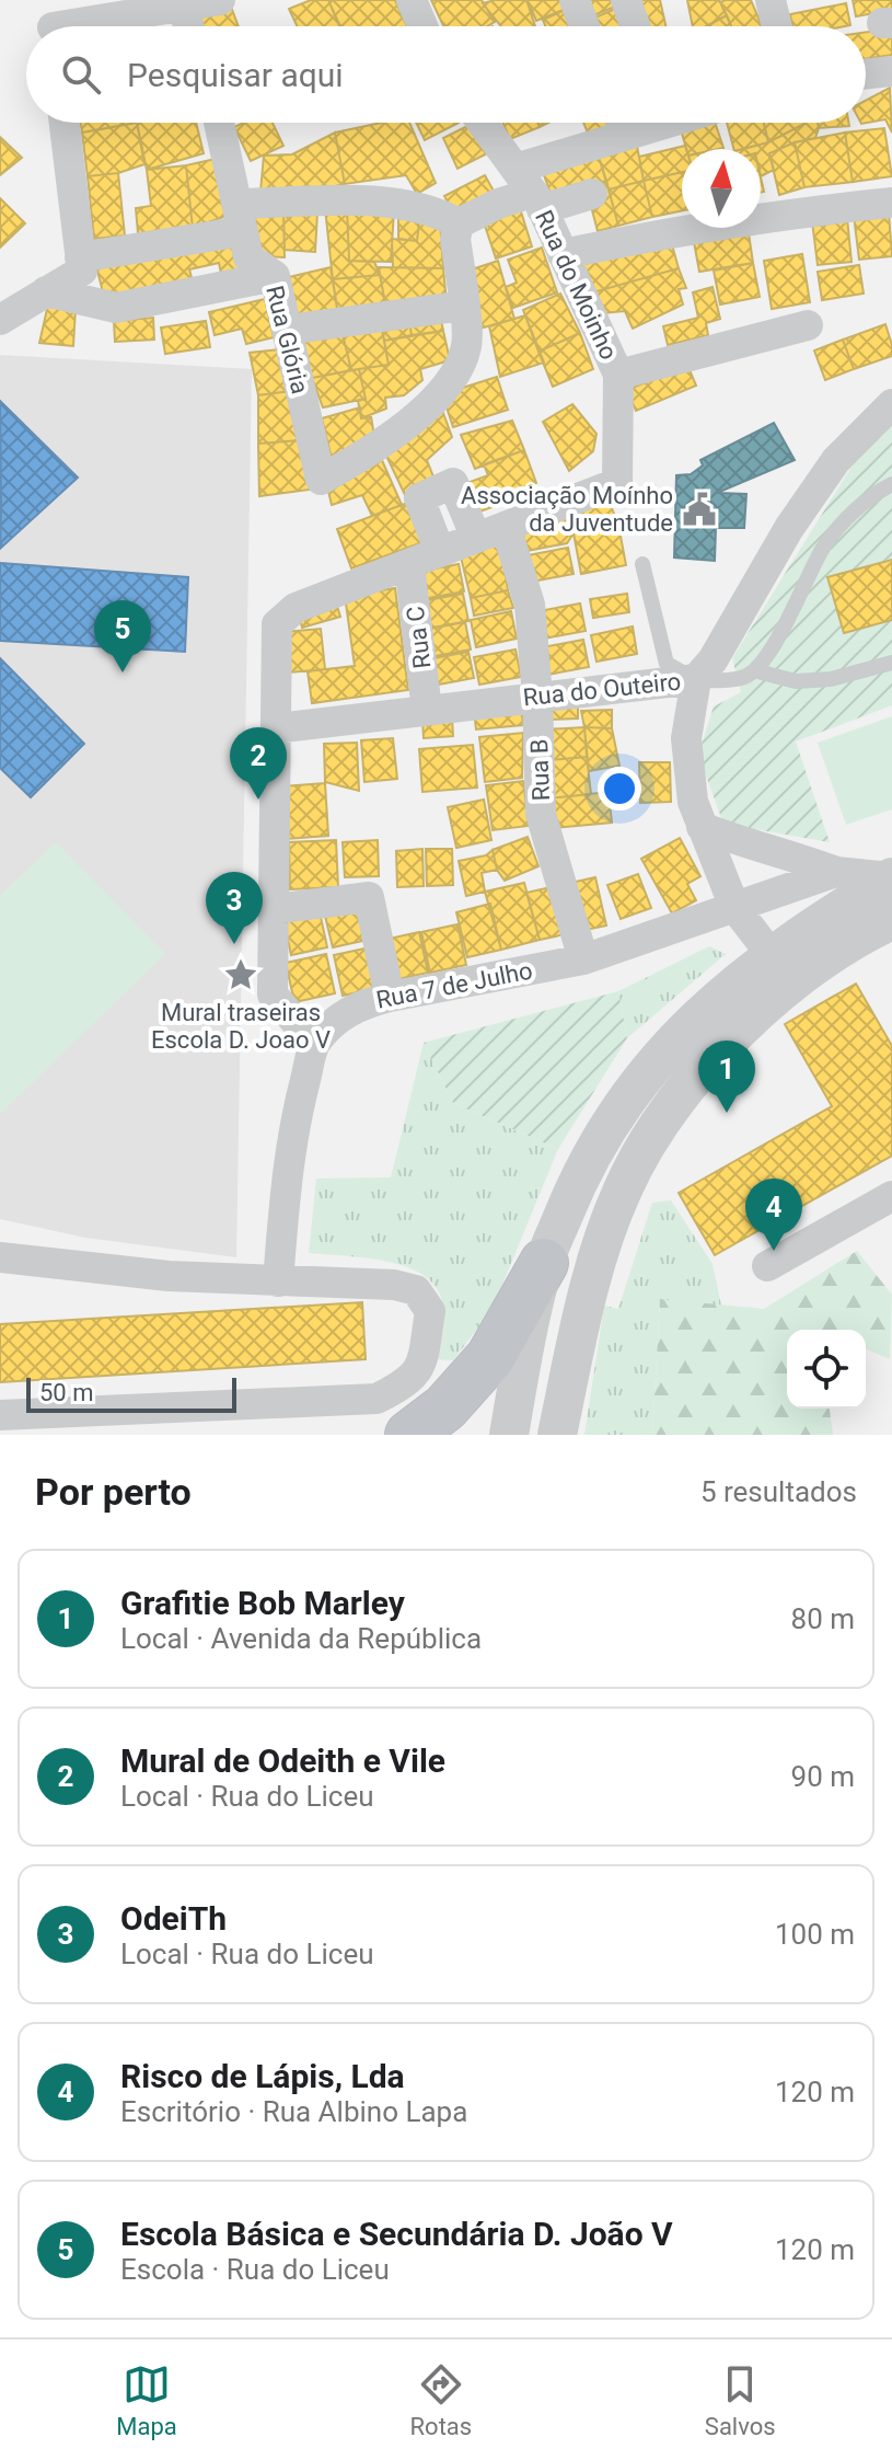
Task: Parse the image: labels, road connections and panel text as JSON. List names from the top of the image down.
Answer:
{
  "streets": {
    "street": [
      "Rua do Moinho",
      "Rua Glória",
      "Rua C",
      "Rua do Outeiro",
      "Rua B",
      "Rua 7 de Julho"
    ]
  },
  "crossings": [
    ["Rua do Moinho", "Rua B"],
    ["Rua C", "Rua do Outeiro"],
    ["Rua do Outeiro", "Rua B"],
    ["Rua B", "Rua 7 de Julho"]
  ],
  "places": {
    "public building": ["Associação Moínho da Juventude"],
    "place": ["Mural traseiras Escola D. Joao V"]
  },
  "scale_bar": "50 m",
  "north": "top",
  "page": {
    "search": "Pesquisar aqui",
    "pins": [
      "5",
      "2",
      "3",
      "1",
      "4"
    ],
    "scale": "50 m",
    "heading": ["Por perto", "5 resultados"],
    "list": [
      {
        "mark": "1",
        "name": "Grafitie Bob Marley",
        "note": "Local · Avenida da República",
        "value": "80 m"
      },
      {
        "mark": "2",
        "name": "Mural de Odeith e Vile",
        "note": "Local · Rua do Liceu",
        "value": "90 m"
      },
      {
        "mark": "3",
        "name": "OdeiTh",
        "note": "Local · Rua do Liceu",
        "value": "100 m"
      },
      {
        "mark": "4",
        "name": "Risco de Lápis, Lda",
        "note": "Escritório · Rua Albino Lapa",
        "value": "120 m"
      },
      {
        "mark": "5",
        "name": "Escola Básica e Secundária D. João V",
        "note": "Escola · Rua do Liceu",
        "value": "120 m"
      }
    ],
    "nav": ["Mapa", "Rotas", "Salvos"]
  }
}
